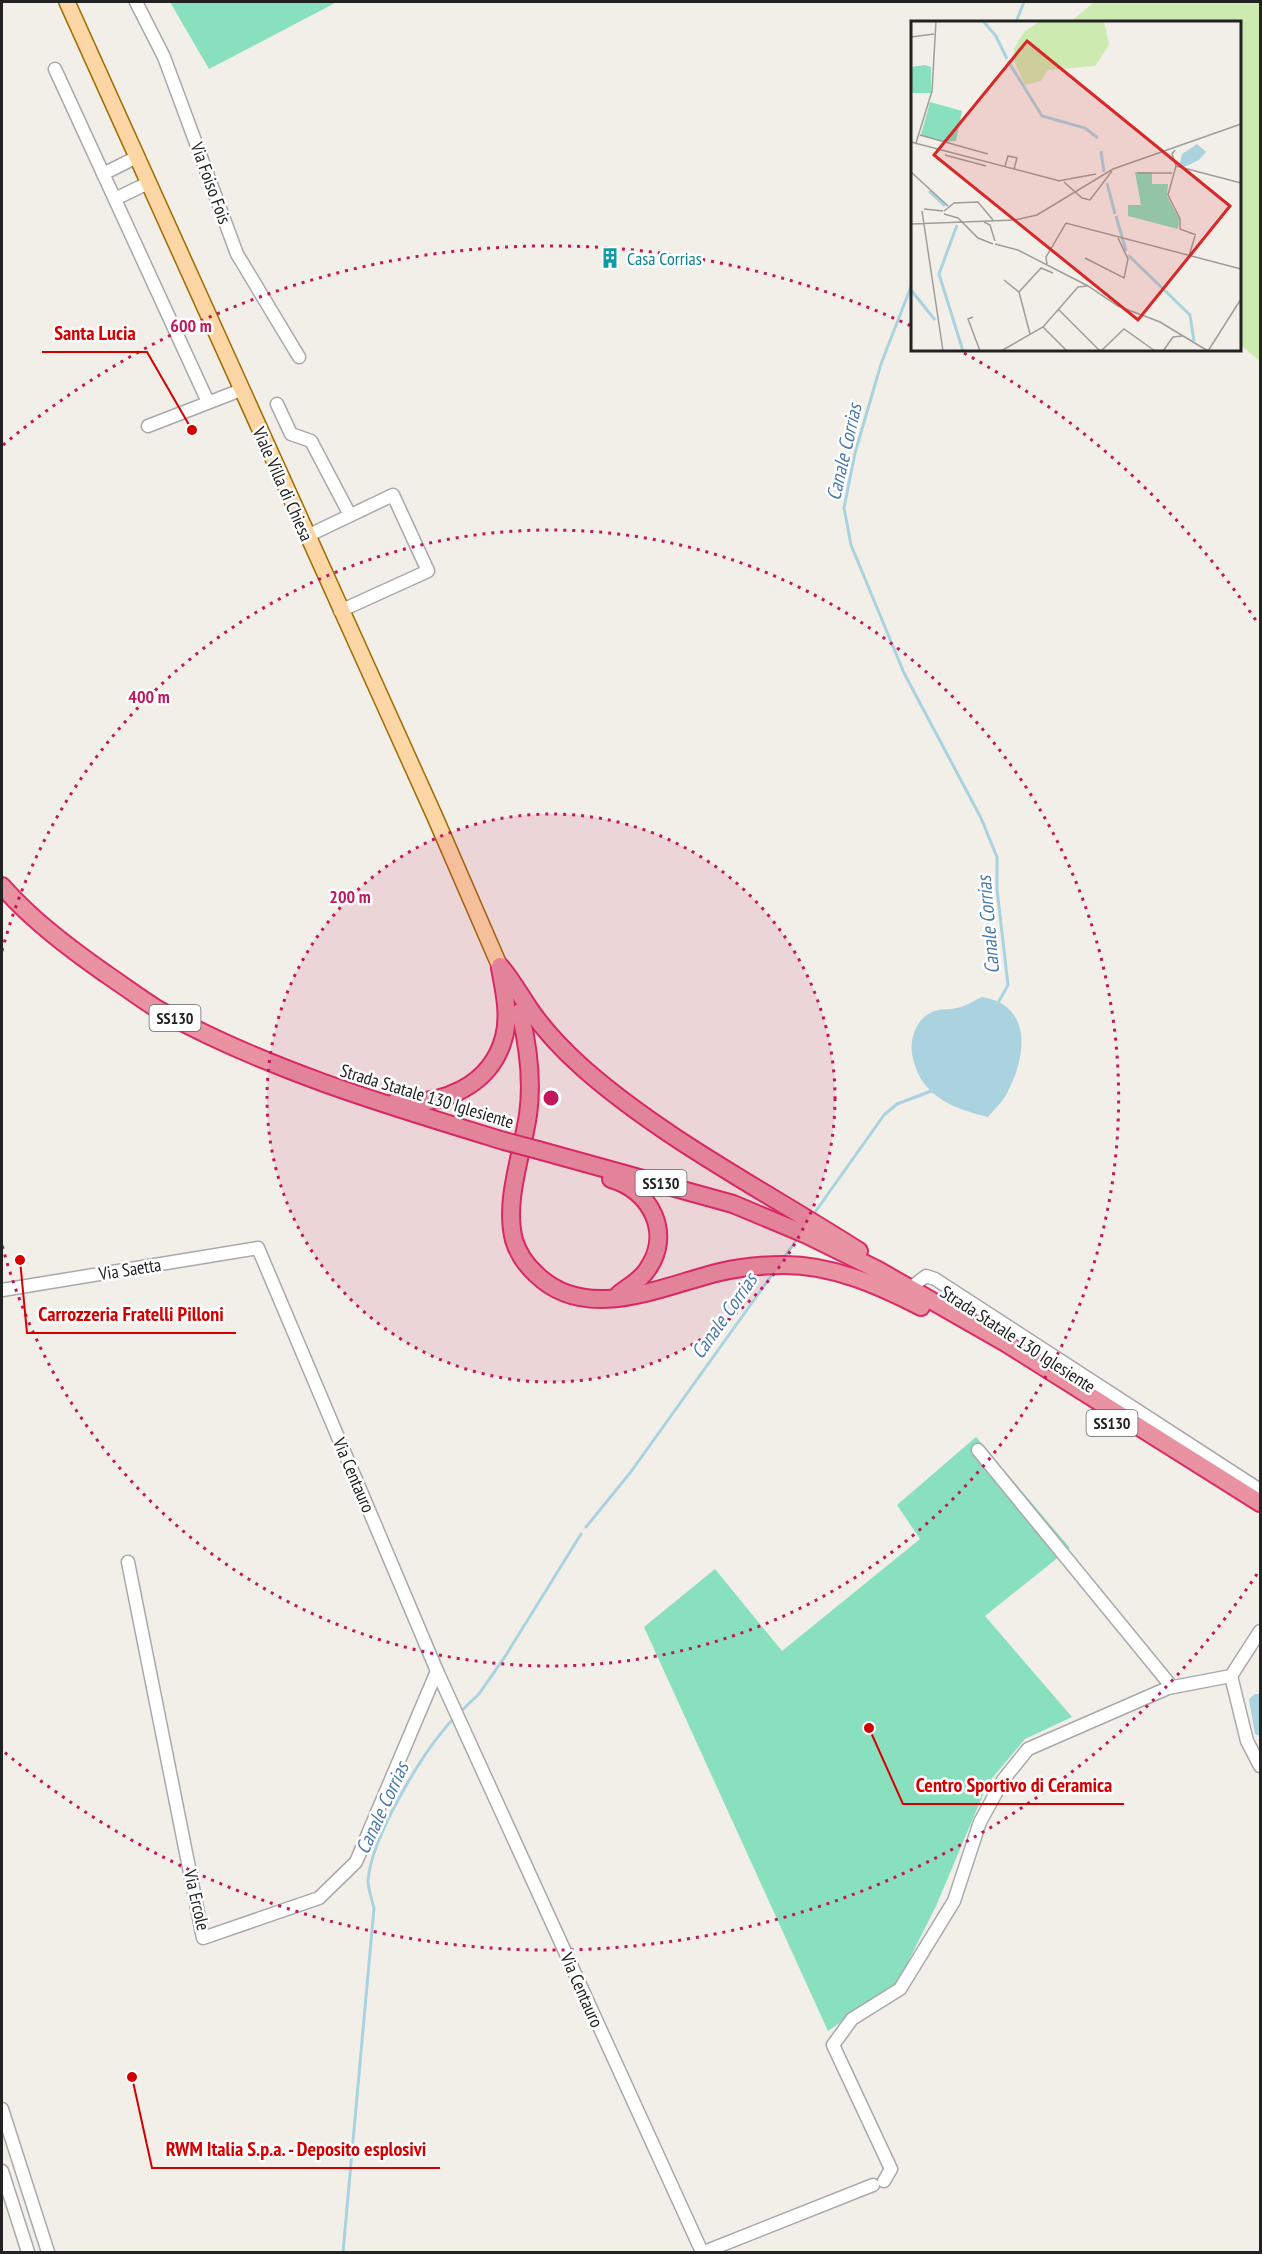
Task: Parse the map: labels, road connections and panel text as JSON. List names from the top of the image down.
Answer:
{
  "streets": {
    "highway": ["SS130", "Strada Statale 130 Iglesiente"],
    "main road": ["Viale Villa di Chiesa"],
    "street": [
      "Via Foiso Fois",
      "Via Saetta",
      "Via Centauro",
      "Via Ercole"
    ]
  },
  "crossings": [
    ["Via Saetta", "Via Centauro"],
    ["Via Centauro", "Via Ercole"]
  ],
  "water": ["Canale Corrias"],
  "places": {
    "building": ["Casa Corrias"],
    "other": [
      "Santa Lucia",
      "Carrozzeria Fratelli Pilloni",
      "Centro Sportivo di Ceramica",
      "RWM Italia S.p.a. - Deposito esplosivi"
    ]
  },
  "rings": ["600 m", "400 m", "200 m"]
}
